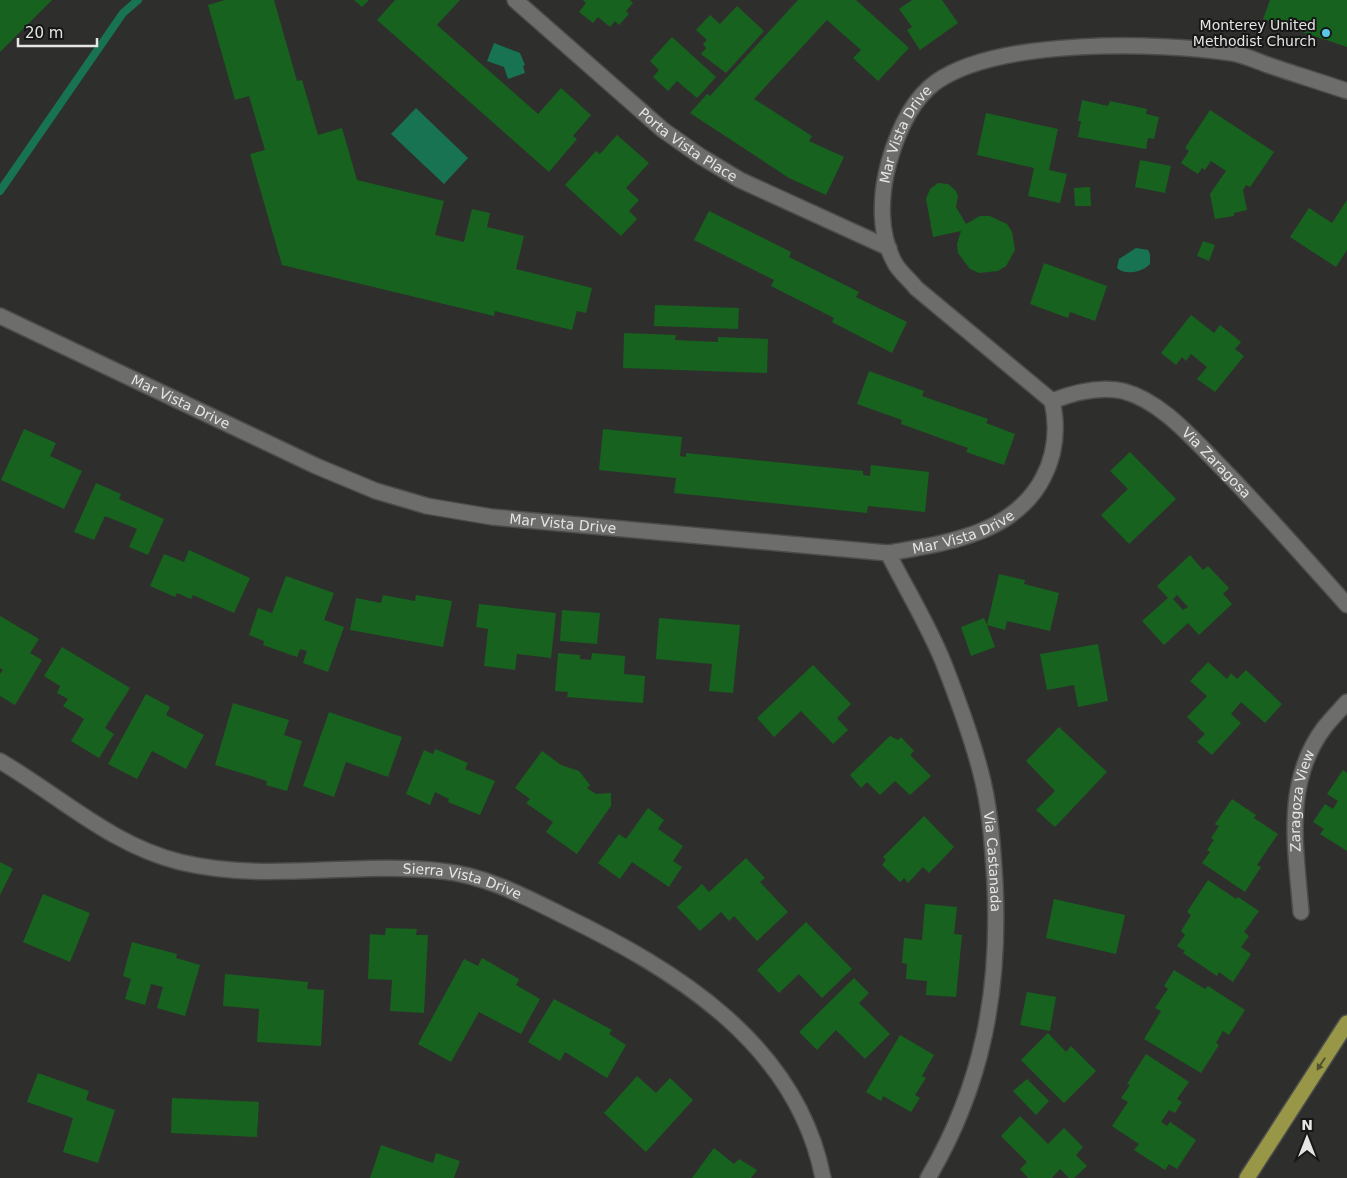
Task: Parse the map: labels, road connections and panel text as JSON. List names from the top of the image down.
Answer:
{
  "streets": {
    "street": [
      "Mar Vista Drive",
      "Porta Vista Place",
      "Via Zaragosa",
      "Zaragoza View",
      "Via Castanada",
      "Sierra Vista Drive"
    ]
  },
  "crossings": [
    ["Mar Vista Drive", "Porta Vista Place"],
    ["Mar Vista Drive", "Via Zaragosa"],
    ["Mar Vista Drive", "Via Castanada"]
  ],
  "places": ["Monterey United Methodist Church"],
  "scale_bar": "20 m",
  "north": "top"
}
